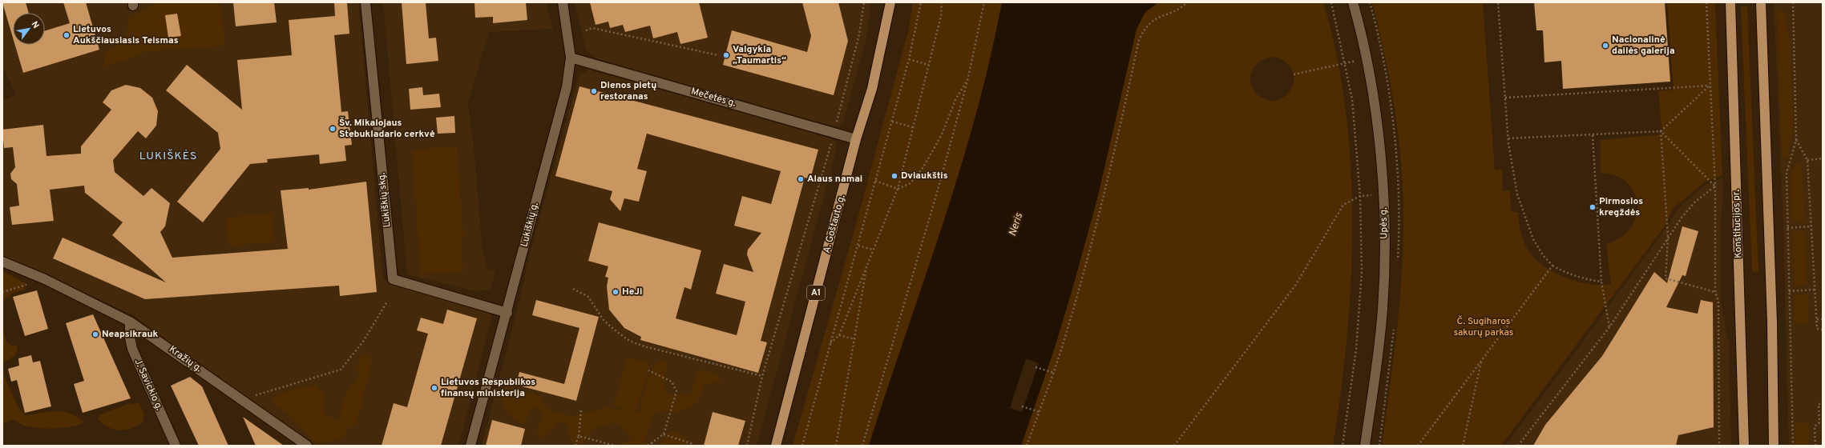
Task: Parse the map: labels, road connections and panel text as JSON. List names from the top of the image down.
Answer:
{
  "streets": {
    "main road": ["A. Goštauto g.", "Konstitucijos pr.", "A1"],
    "street": [
      "Mečetės g.",
      "Lukiškių skg.",
      "Upės g.",
      "Lukiškių g.",
      "Kražių g.",
      "J. Savickio g."
    ]
  },
  "crossings": [
    ["Mečetės g.", "A. Goštauto g."],
    ["Mečetės g.", "Lukiškių g."],
    ["Lukiškių skg.", "Lukiškių g."],
    ["Kražių g.", "J. Savickio g."]
  ],
  "districts": ["LUKIŠKĖS"],
  "water": ["Neris"],
  "parks": ["Č. Sugiharos sakurų parkas"],
  "places": [
    "Lietuvos Aukščiausiasis Teismas",
    "Nacionalinė dailės galerija",
    "Valgykla „Taumartis“",
    "Dienos pietų restoranas",
    "Šv. Mikalojaus Stebukladario cerkvė",
    "Dviaukštis",
    "Alaus namai",
    "Pirmosios kregždės",
    "HeJi",
    "Neapsikrauk",
    "Lietuvos Respublikos finansų ministerija"
  ],
  "north": "top right"
}
